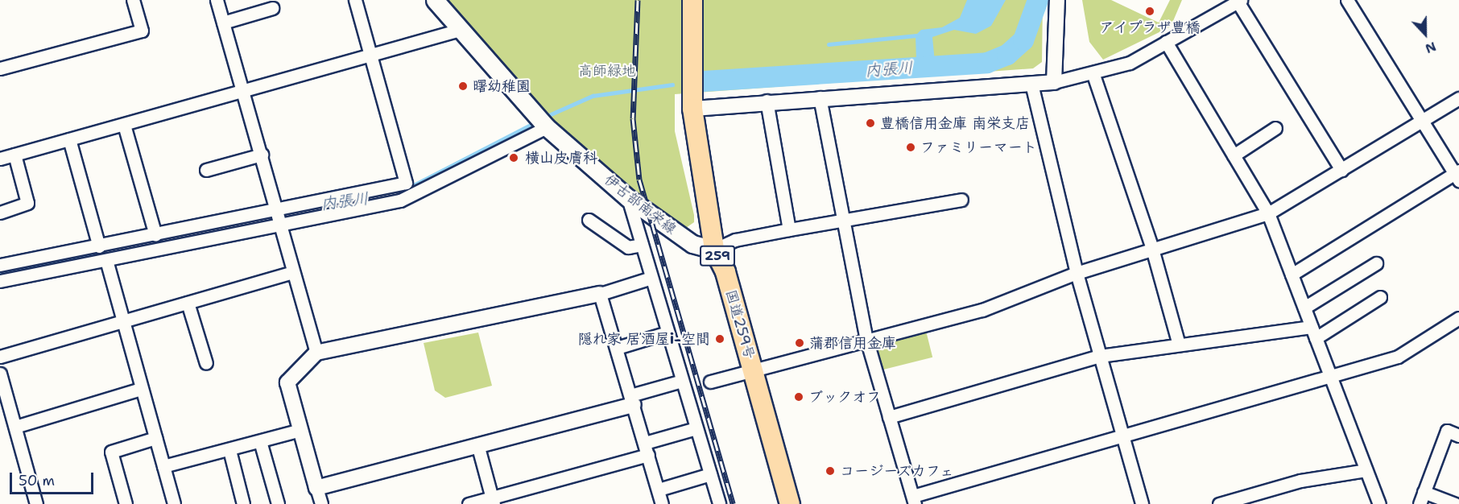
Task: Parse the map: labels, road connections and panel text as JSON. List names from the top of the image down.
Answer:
{
  "streets": {
    "highway": ["259", "国道259号"],
    "main road": ["伊古部南栄線"]
  },
  "crossings": [
    ["伊古部南栄線", "国道259号"]
  ],
  "water": ["内張川"],
  "parks": ["高師緑地"],
  "places": [
    "アイプラザ豊橋",
    "曙幼稚園",
    "豊橋信用金庫 南栄支店",
    "ファミリーマート",
    "横山皮膚科",
    "隠れ家 居酒屋i-空間",
    "蒲郡信用金庫",
    "ブックオフ",
    "コージーズカフェ"
  ],
  "scale_bar": "50 m",
  "north": "bottom"
}
